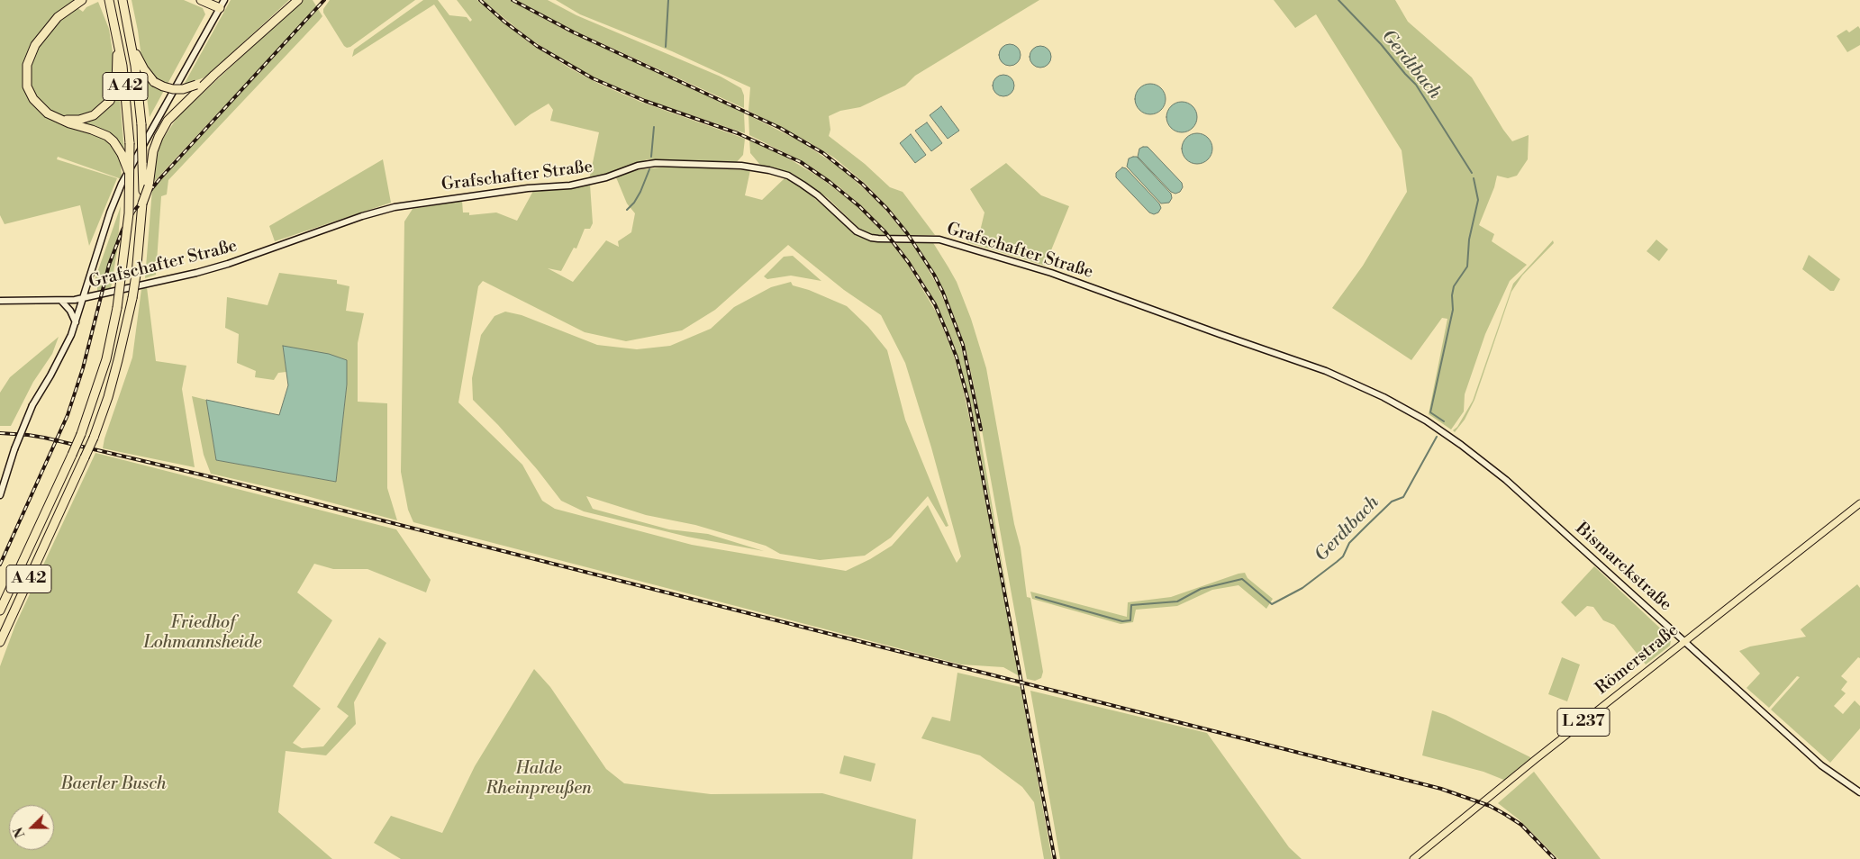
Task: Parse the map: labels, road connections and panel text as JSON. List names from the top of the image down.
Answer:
{
  "streets": {
    "highway": ["A 42"],
    "main road": [
      "Grafschafter Straße",
      "Bismarckstraße",
      "Römerstraße",
      "L 237"
    ]
  },
  "crossings": [
    ["Grafschafter Straße", "Bismarckstraße"],
    ["Bismarckstraße", "Römerstraße"]
  ],
  "water": ["Gerdtbach"],
  "parks": ["Friedhof Lohmannsheide", "Halde Rheinpreußen", "Baerler Busch"],
  "north": "left"
}
